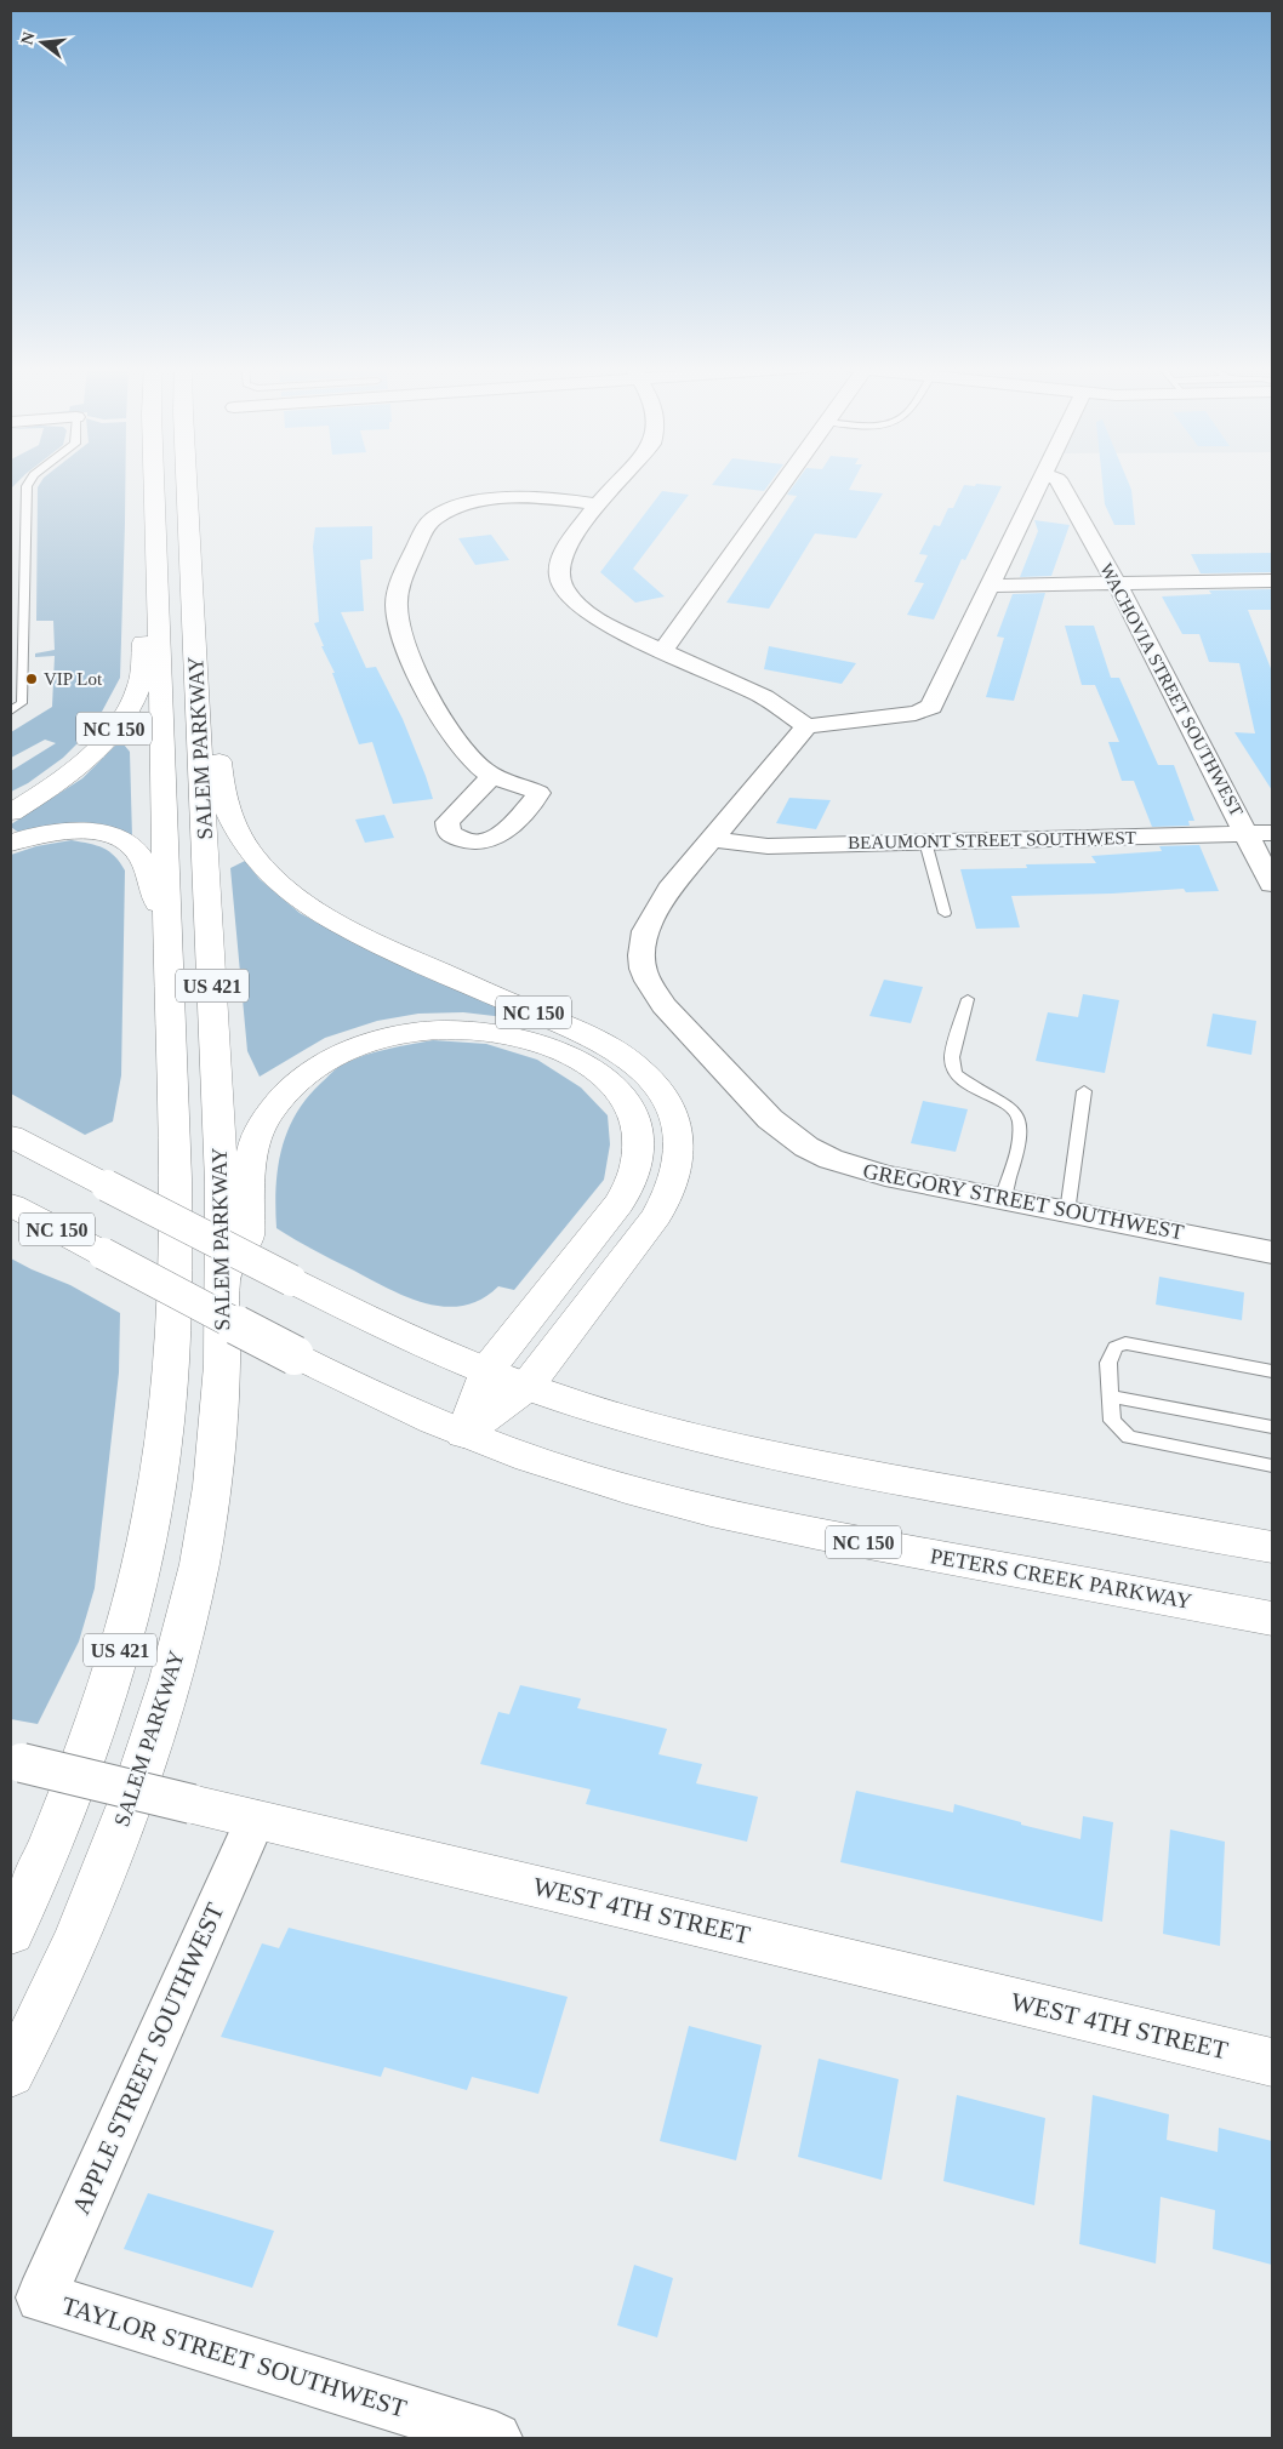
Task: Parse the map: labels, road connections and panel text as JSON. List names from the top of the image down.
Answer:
{
  "streets": {
    "main road": [
      "NC 150",
      "SALEM PARKWAY",
      "US 421",
      "PETERS CREEK PARKWAY",
      "WEST 4TH STREET"
    ],
    "street": [
      "WACHOVIA STREET SOUTHWEST",
      "BEAUMONT STREET SOUTHWEST",
      "GREGORY STREET SOUTHWEST",
      "APPLE STREET SOUTHWEST",
      "TAYLOR STREET SOUTHWEST"
    ]
  },
  "crossings": [
    ["WACHOVIA STREET SOUTHWEST", "BEAUMONT STREET SOUTHWEST"],
    ["NC 150", "SALEM PARKWAY"],
    ["BEAUMONT STREET SOUTHWEST", "GREGORY STREET SOUTHWEST"],
    ["WEST 4TH STREET", "APPLE STREET SOUTHWEST"],
    ["APPLE STREET SOUTHWEST", "TAYLOR STREET SOUTHWEST"]
  ],
  "places": ["VIP Lot"],
  "north": "left"
}
